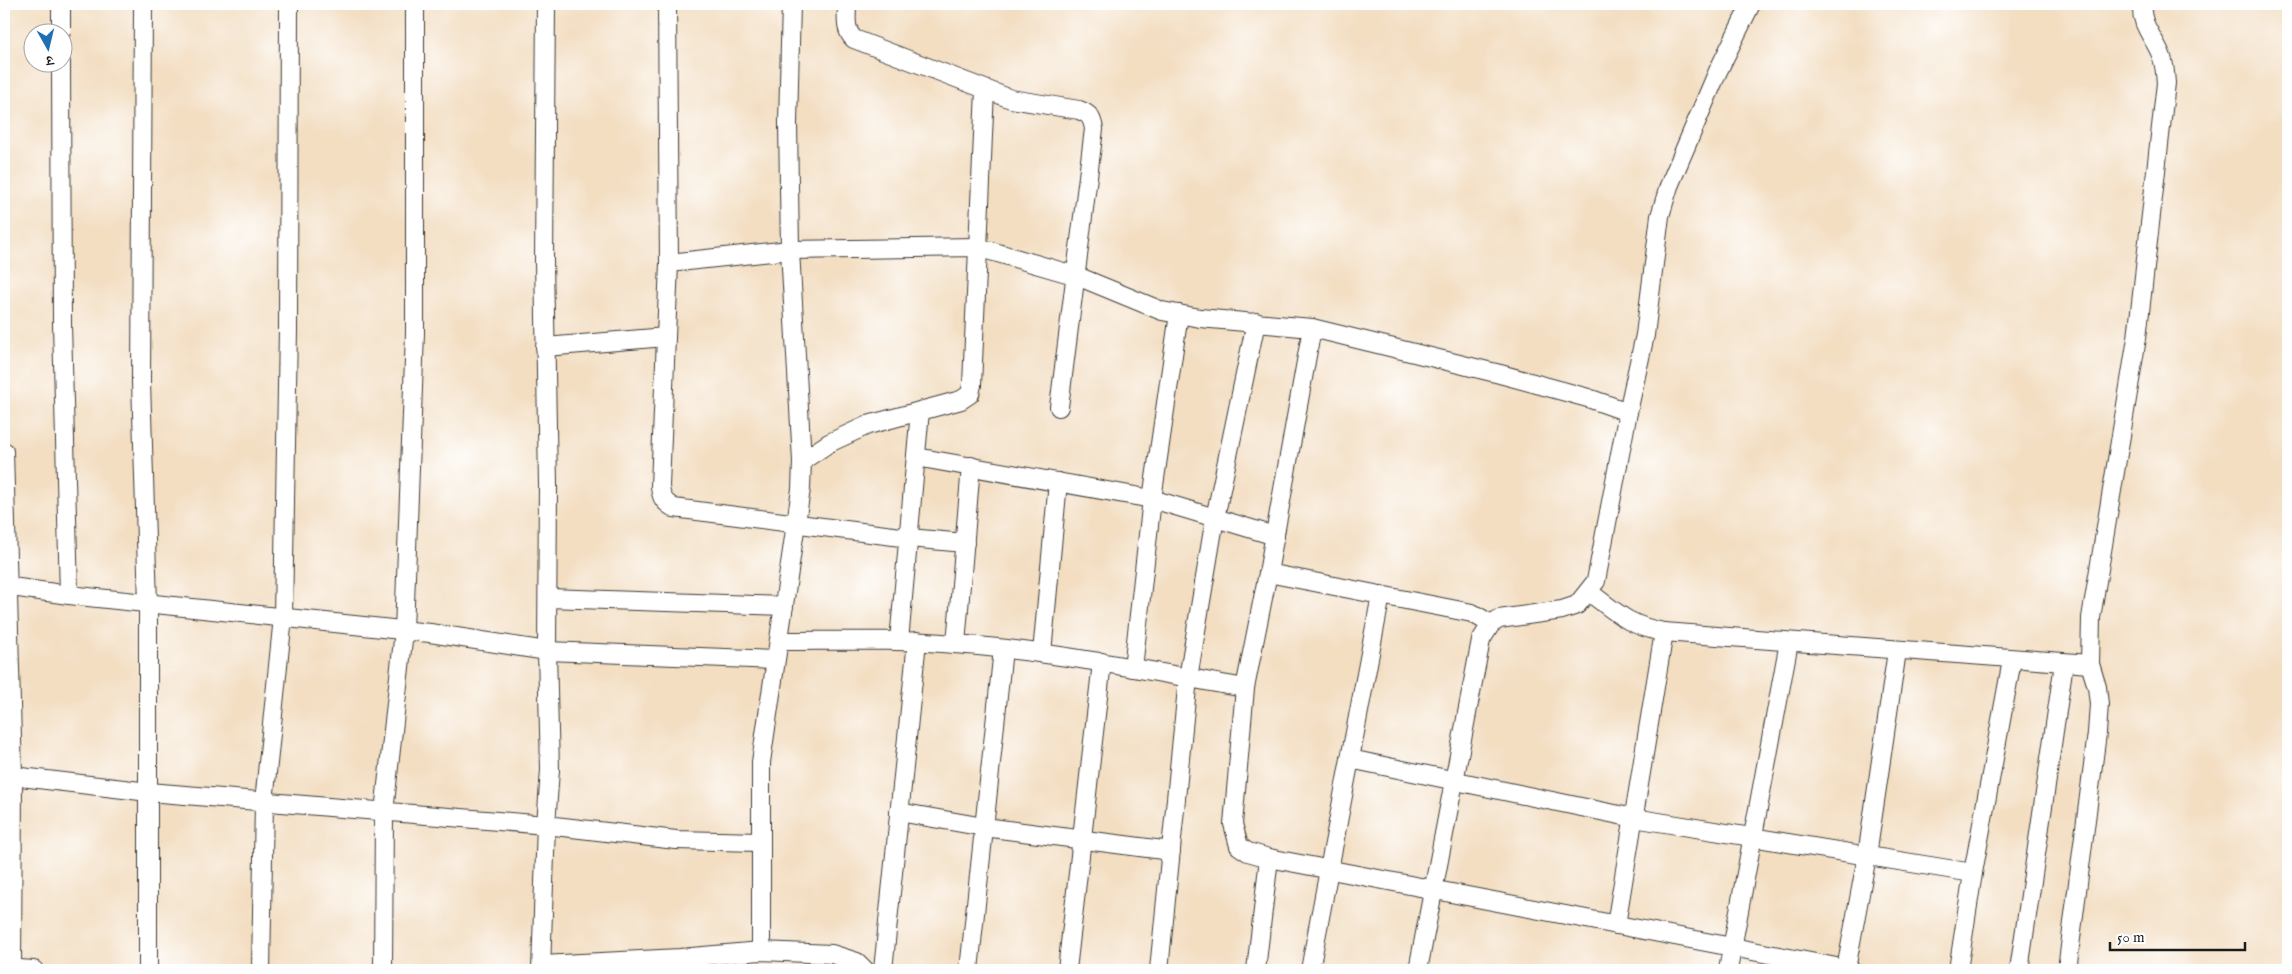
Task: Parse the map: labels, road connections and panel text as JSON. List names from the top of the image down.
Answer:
{
  "scale_bar": "50 m",
  "north": "bottom"
}
